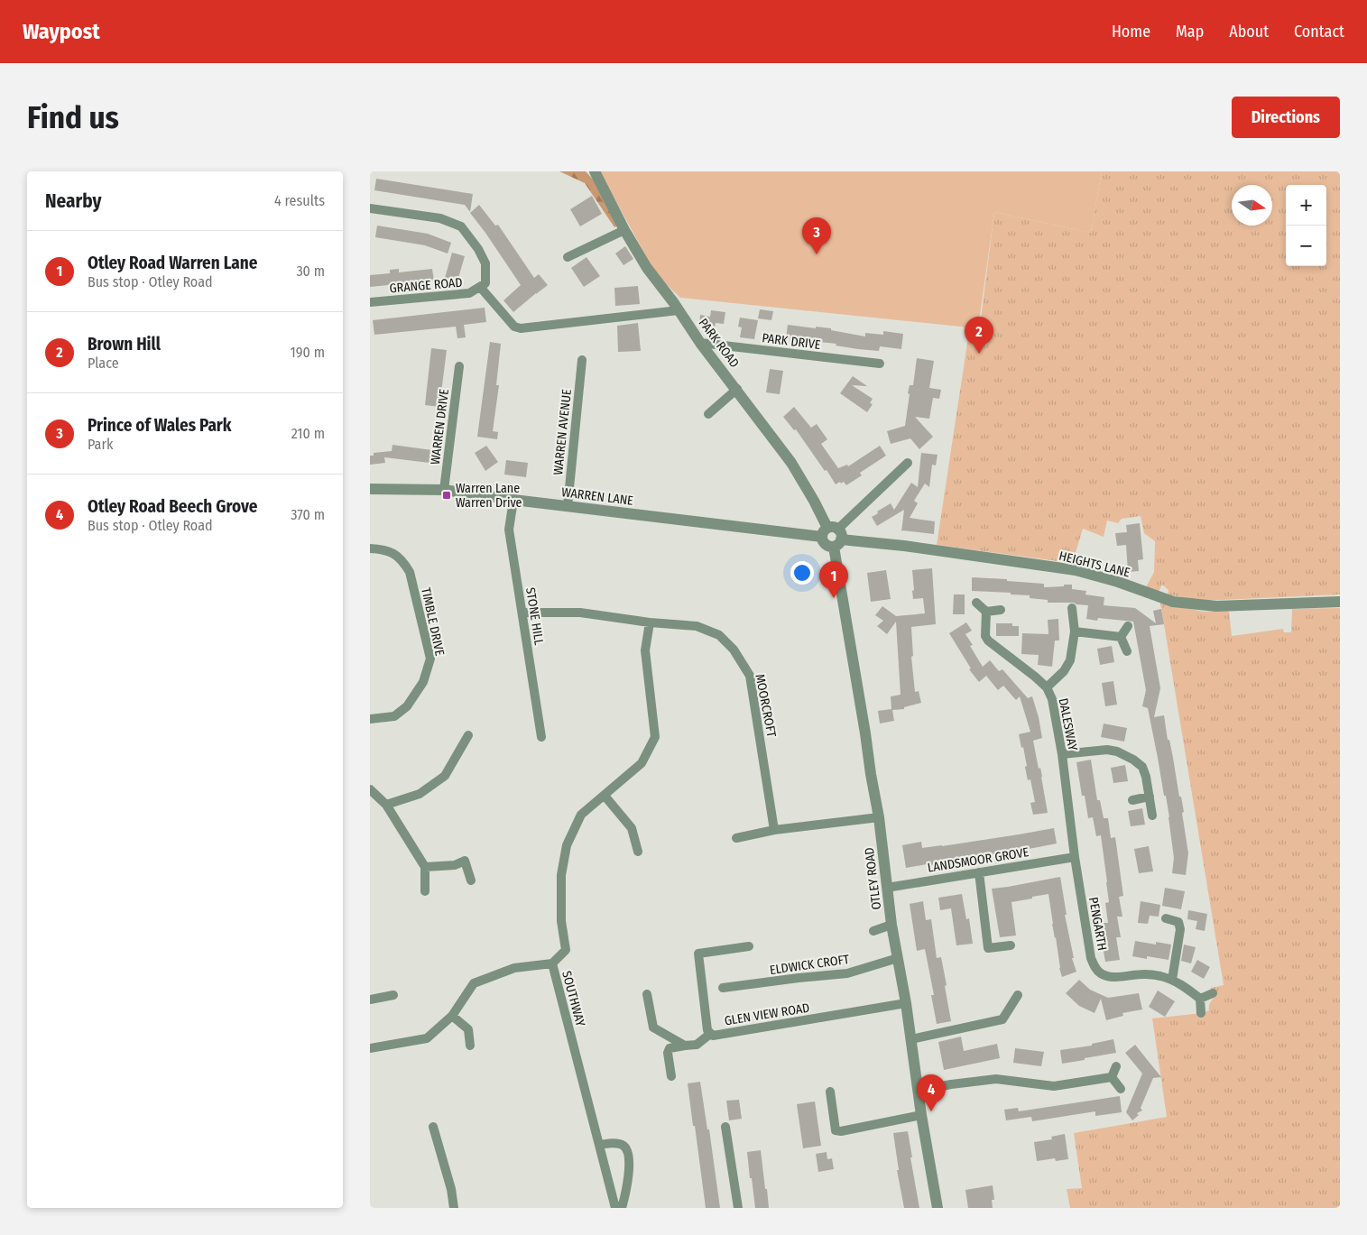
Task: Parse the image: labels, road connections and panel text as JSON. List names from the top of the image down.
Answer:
{
  "streets": {
    "street": [
      "GRANGE ROAD",
      "PARK DRIVE",
      "PARK ROAD",
      "WARREN DRIVE",
      "WARREN AVENUE",
      "WARREN LANE",
      "HEIGHTS LANE",
      "STONE HILL",
      "TIMBLE DRIVE",
      "MOORCROFT",
      "DALESWAY",
      "LANDSMOOR GROVE",
      "OTLEY ROAD",
      "PENGARTH",
      "ELDWICK CROFT",
      "SOUTHWAY",
      "GLEN VIEW ROAD"
    ]
  },
  "crossings": [
    ["PARK DRIVE", "PARK ROAD"],
    ["PARK ROAD", "WARREN LANE"],
    ["PARK ROAD", "HEIGHTS LANE"],
    ["PARK ROAD", "OTLEY ROAD"],
    ["WARREN DRIVE", "WARREN LANE"],
    ["WARREN AVENUE", "WARREN LANE"],
    ["WARREN LANE", "HEIGHTS LANE"],
    ["WARREN LANE", "STONE HILL"],
    ["WARREN LANE", "OTLEY ROAD"],
    ["HEIGHTS LANE", "OTLEY ROAD"],
    ["STONE HILL", "MOORCROFT"],
    ["MOORCROFT", "SOUTHWAY"],
    ["DALESWAY", "LANDSMOOR GROVE"],
    ["DALESWAY", "PENGARTH"],
    ["LANDSMOOR GROVE", "OTLEY ROAD"],
    ["LANDSMOOR GROVE", "PENGARTH"],
    ["OTLEY ROAD", "ELDWICK CROFT"],
    ["OTLEY ROAD", "GLEN VIEW ROAD"]
  ],
  "places": {
    "transit": ["Warren Lane Warren Drive"]
  },
  "north": "right",
  "page": {
    "header": "Waypost",
    "nav": [
      "Home",
      "Map",
      "About",
      "Contact"
    ],
    "buttons": "Directions",
    "title": "Find us",
    "heading": ["Nearby", "4 results"],
    "map_buttons": ["+", "−"],
    "pins": [
      "3",
      "2",
      "1",
      "4"
    ],
    "list": [
      {
        "mark": "1",
        "name": "Otley Road Warren Lane",
        "note": "Bus stop · Otley Road",
        "value": "30 m"
      },
      {
        "mark": "2",
        "name": "Brown Hill",
        "note": "Place",
        "value": "190 m"
      },
      {
        "mark": "3",
        "name": "Prince of Wales Park",
        "note": "Park",
        "value": "210 m"
      },
      {
        "mark": "4",
        "name": "Otley Road Beech Grove",
        "note": "Bus stop · Otley Road",
        "value": "370 m"
      }
    ]
  }
}
